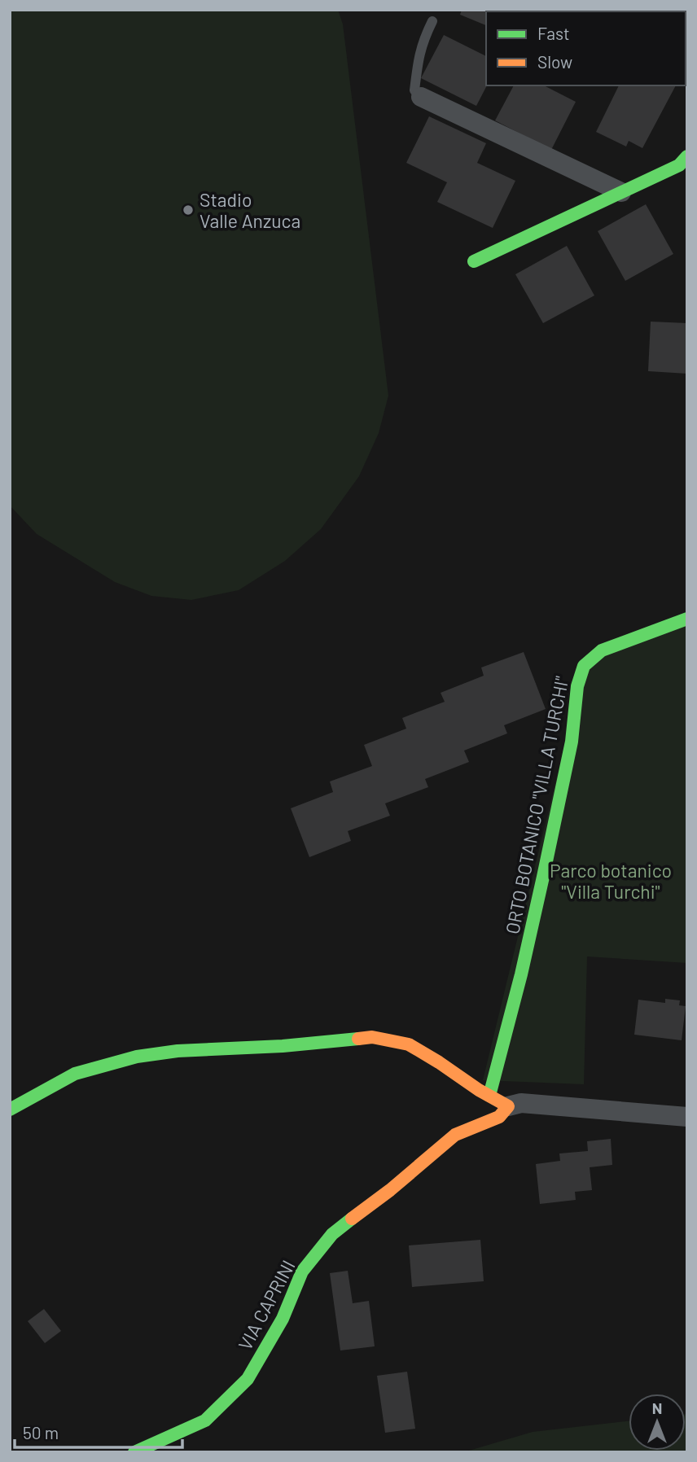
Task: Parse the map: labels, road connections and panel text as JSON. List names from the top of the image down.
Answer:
{
  "streets": {
    "street": ["ORTO BOTANICO \"VILLA TURCHI\"", "VIA CAPRINI"]
  },
  "parks": ["Parco botanico \"Villa Turchi\""],
  "places": ["Stadio Valle Anzuca"],
  "legend": ["Fast", "Slow"],
  "scale_bar": "50 m",
  "north": "top"
}
